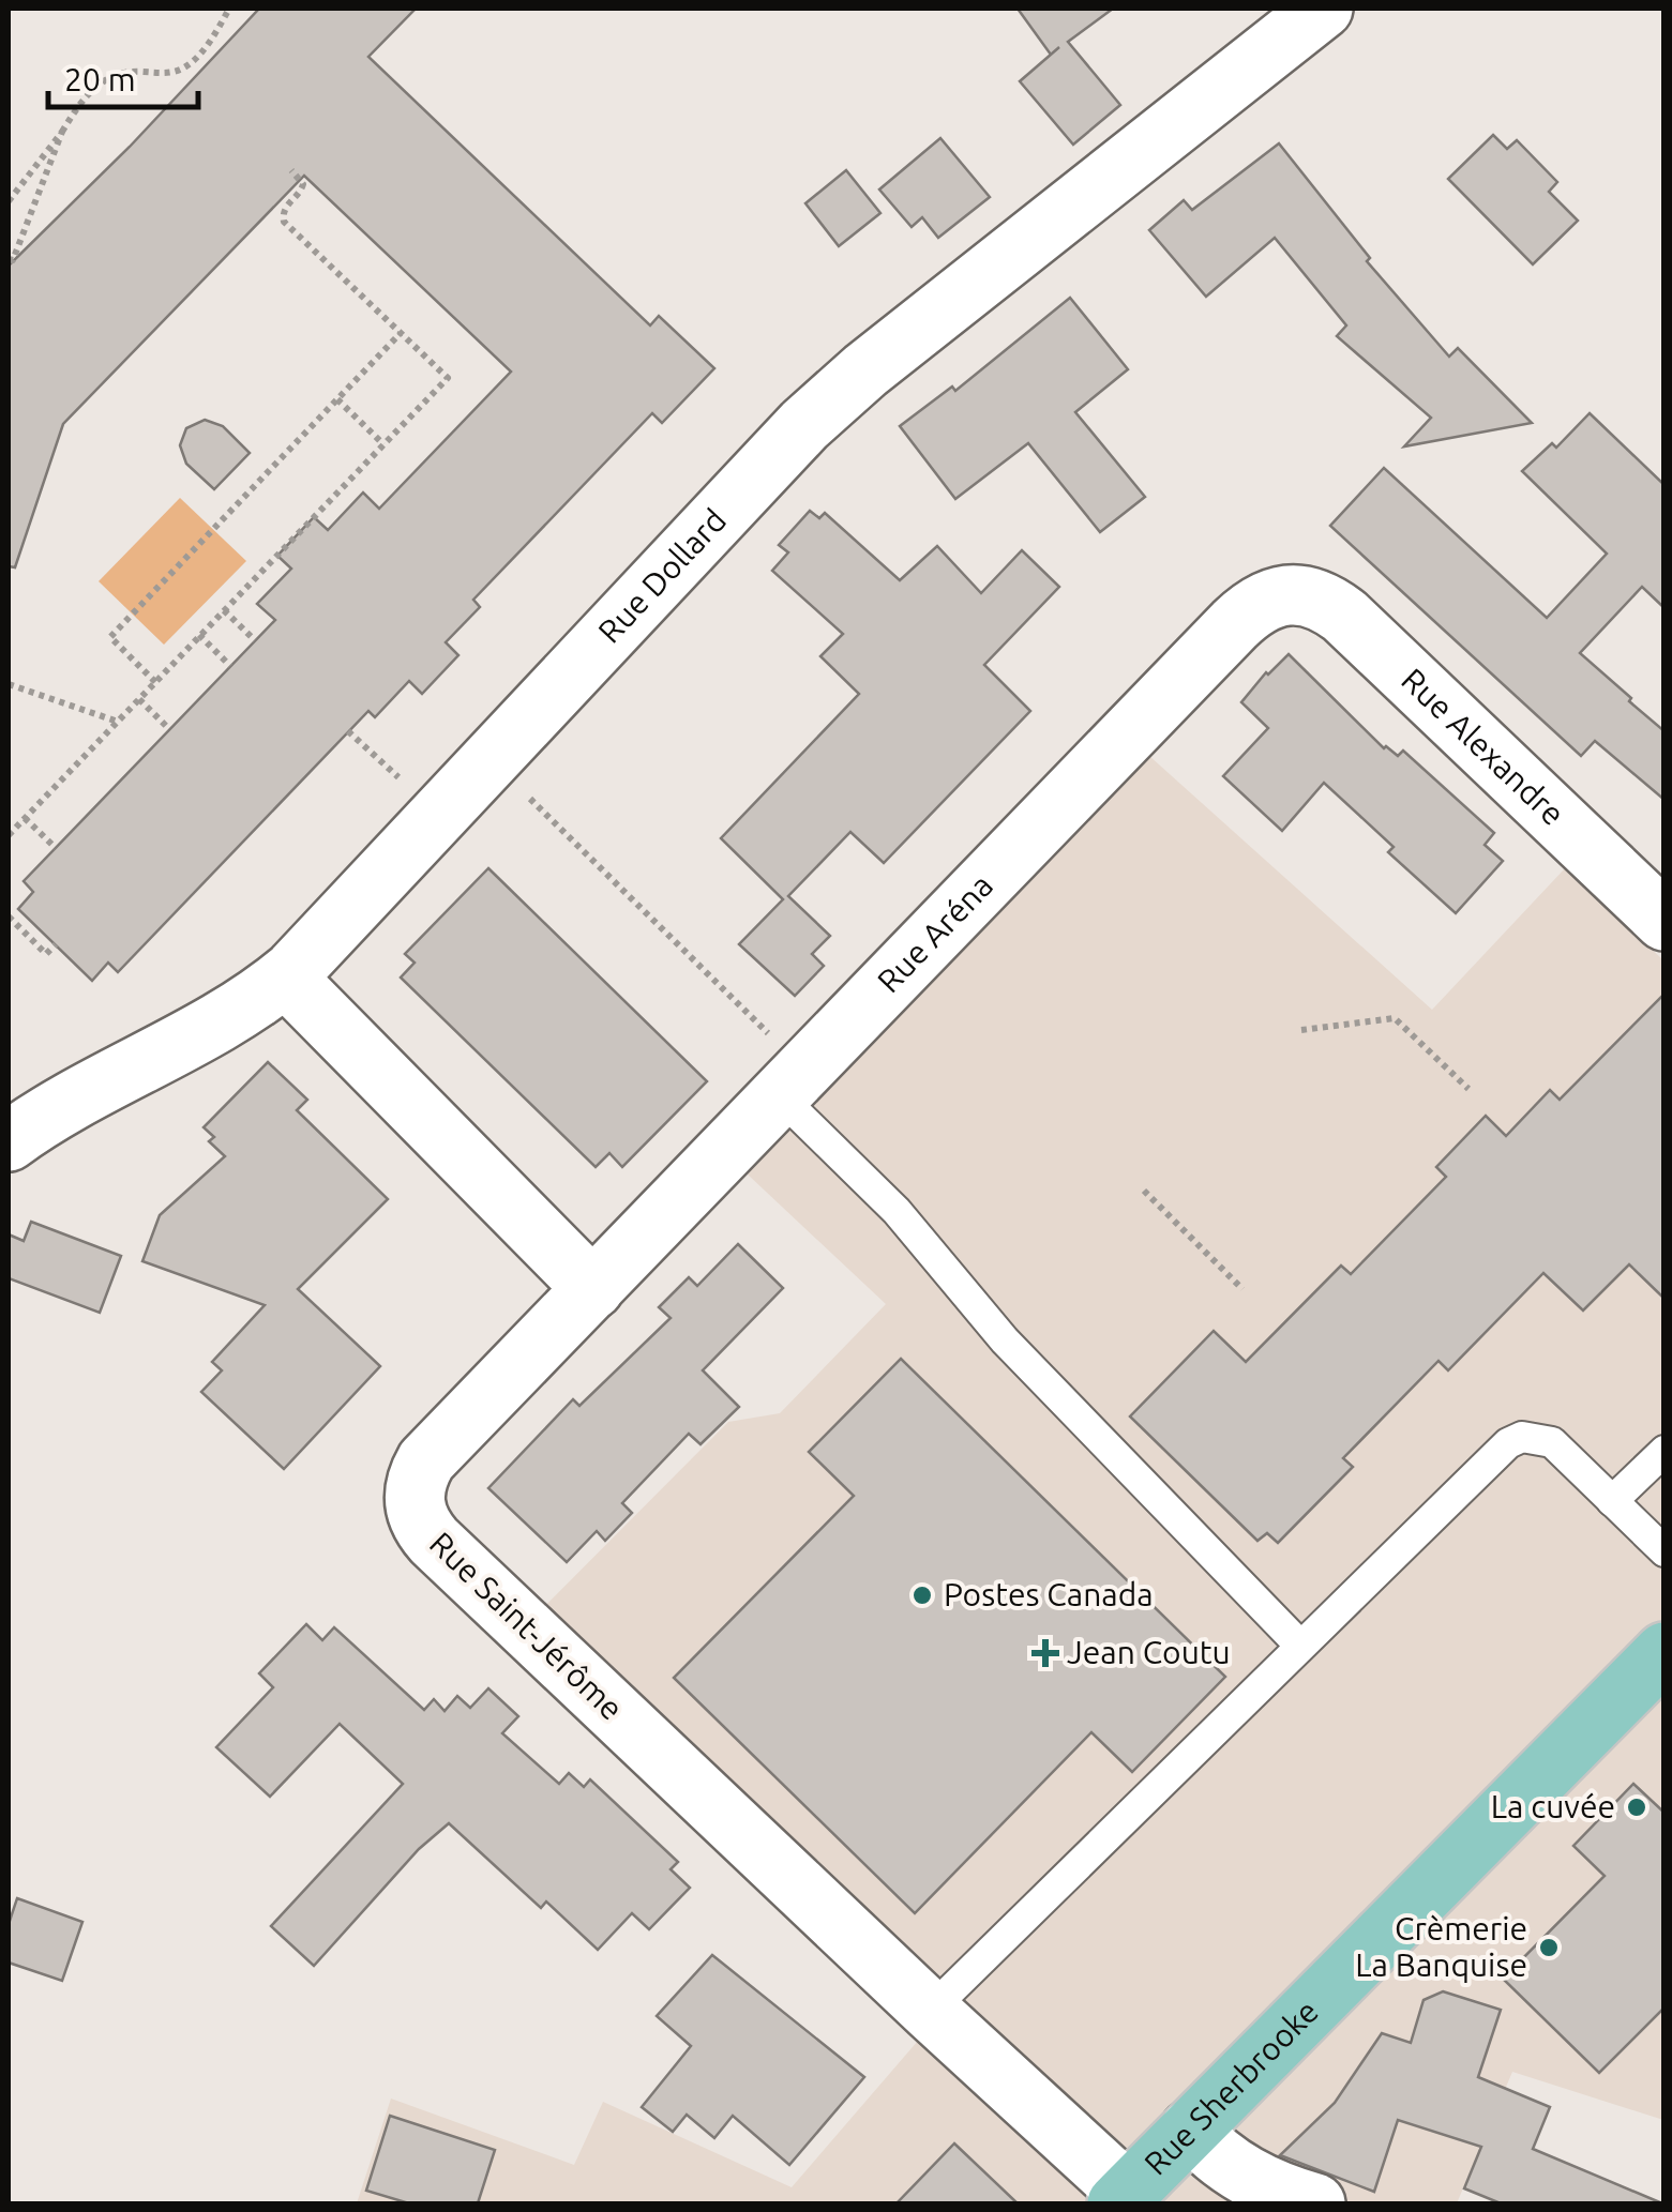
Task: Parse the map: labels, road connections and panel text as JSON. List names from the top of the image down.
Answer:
{
  "streets": {
    "main road": ["Rue Sherbrooke"],
    "street": [
      "Rue Dollard",
      "Rue Alexandre",
      "Rue Aréna",
      "Rue Saint-Jérôme"
    ]
  },
  "crossings": [
    ["Rue Alexandre", "Rue Aréna"],
    ["Rue Aréna", "Rue Saint-Jérôme"],
    ["Rue Saint-Jérôme", "Rue Sherbrooke"]
  ],
  "places": {
    "other": ["Postes Canada", "La cuvée", "Crèmerie La Banquise"],
    "health": ["Jean Coutu"]
  },
  "scale_bar": "20 m"
}
